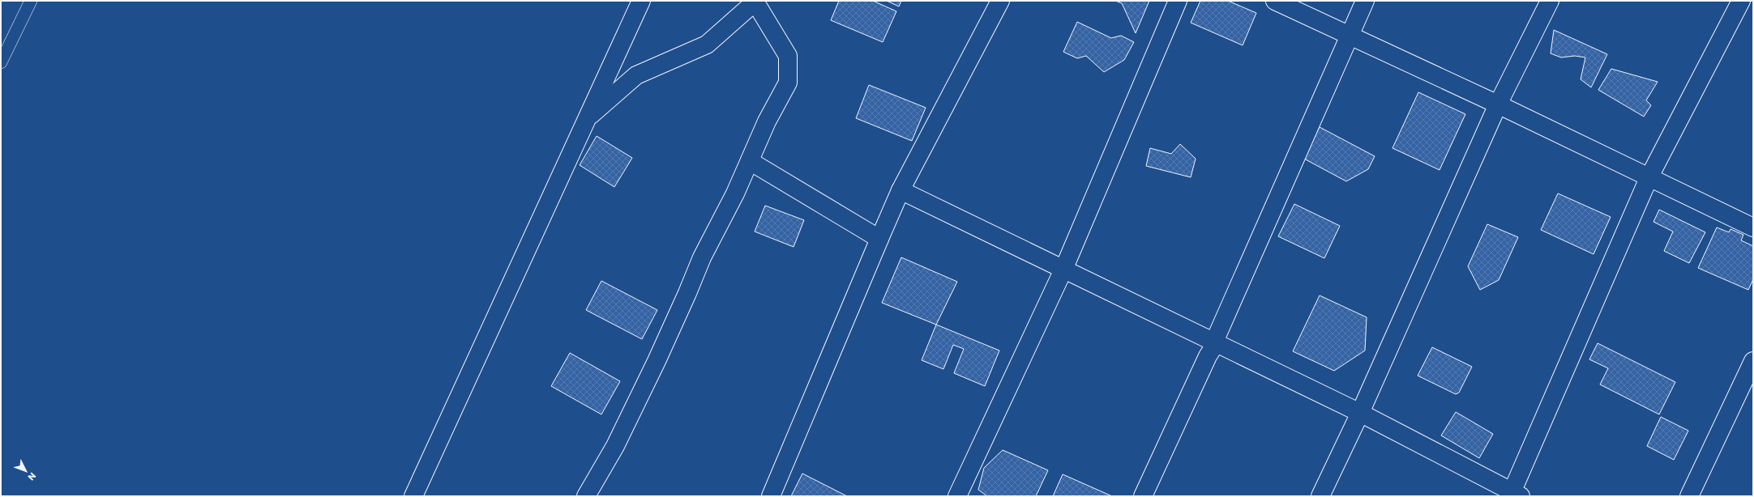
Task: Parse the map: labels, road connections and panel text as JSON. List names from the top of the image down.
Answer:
{
  "north": "bottom right"
}
